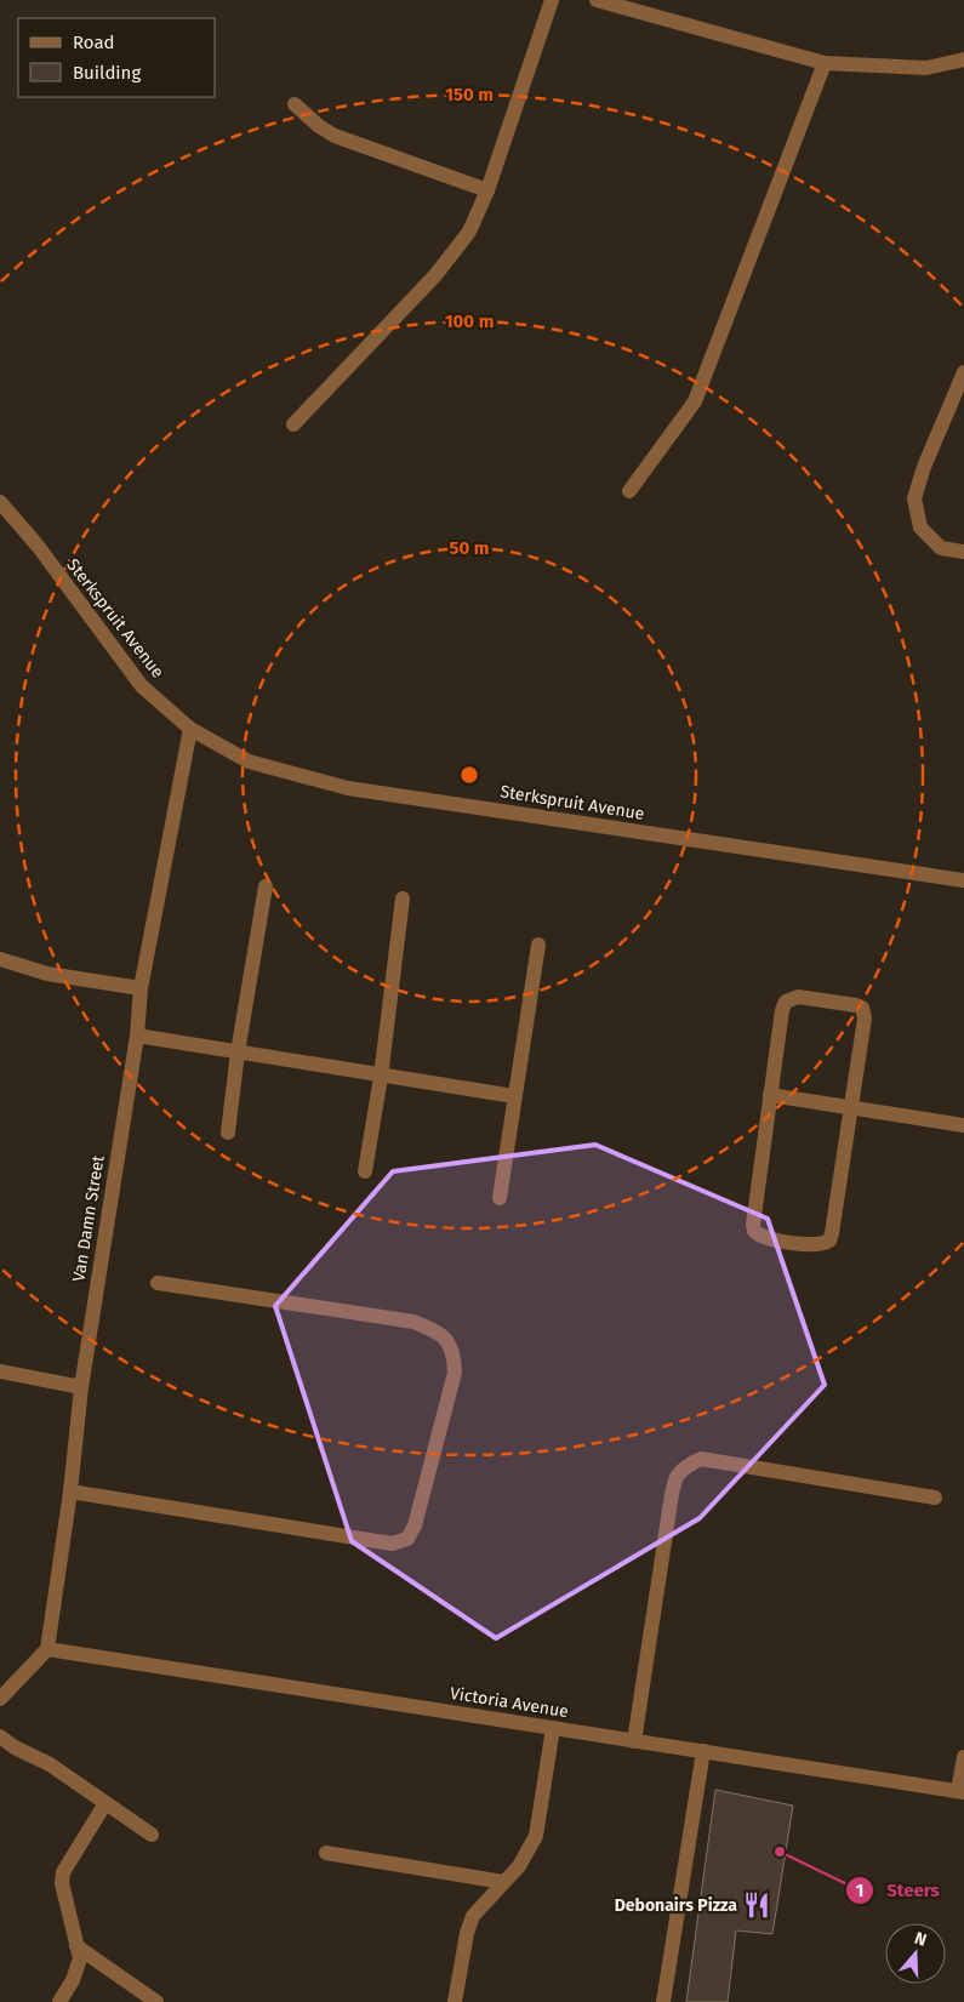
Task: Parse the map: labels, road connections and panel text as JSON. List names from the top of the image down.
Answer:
{
  "streets": {
    "street": ["Sterkspruit Avenue", "Van Damn Street", "Victoria Avenue"]
  },
  "crossings": [
    ["Sterkspruit Avenue", "Van Damn Street"],
    ["Van Damn Street", "Victoria Avenue"]
  ],
  "places": {
    "other": ["Steers"],
    "restaurant": ["Debonairs Pizza"]
  },
  "legend": ["Road", "Building"],
  "north": "top",
  "rings": ["150 m", "100 m", "50 m"]
}
